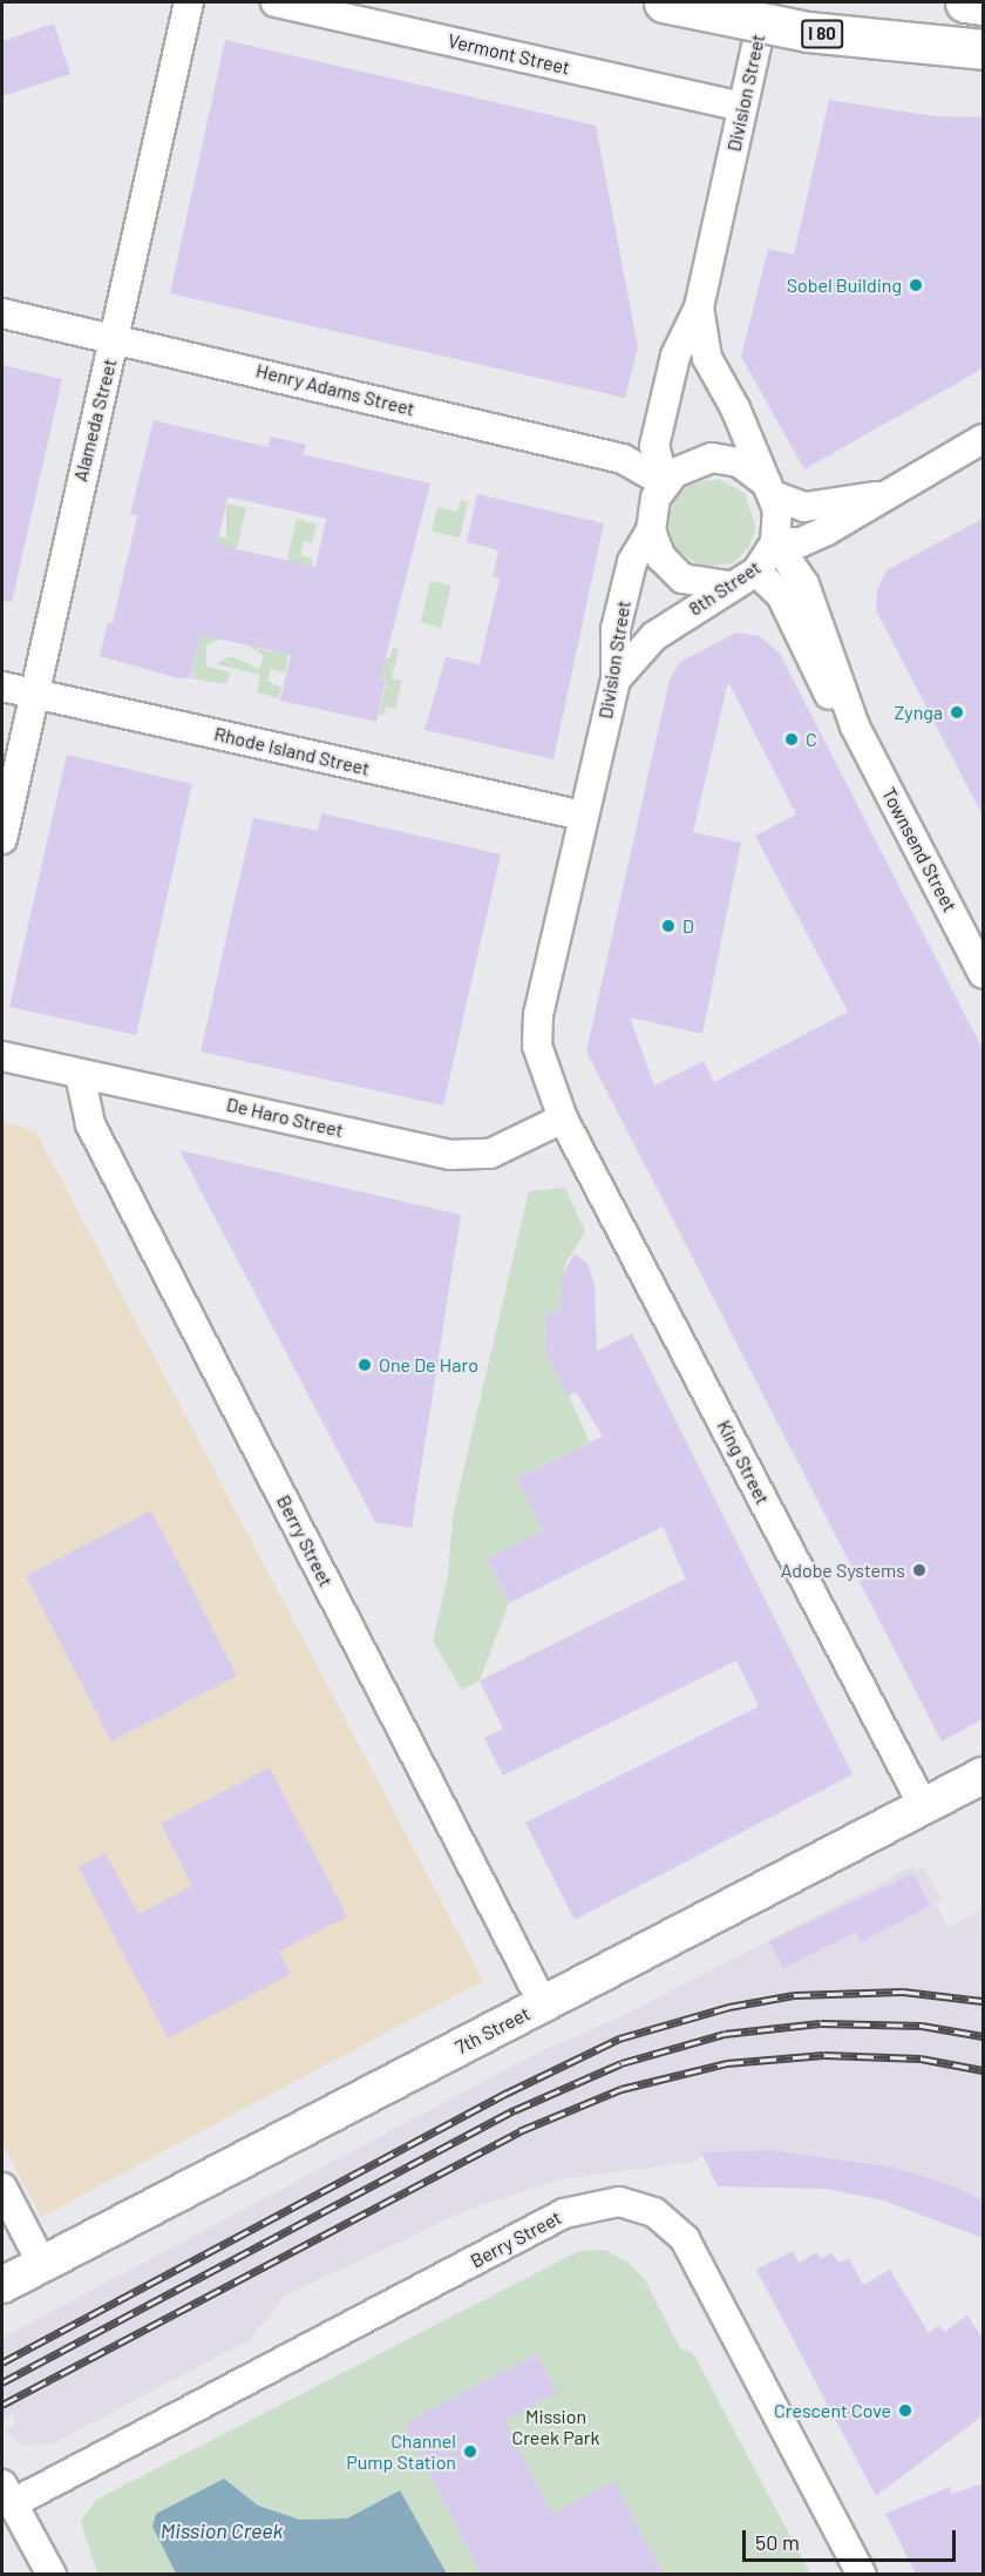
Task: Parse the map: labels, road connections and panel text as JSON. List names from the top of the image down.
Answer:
{
  "streets": {
    "highway": ["I 80"],
    "main road": ["7th Street"],
    "street": [
      "Vermont Street",
      "Division Street",
      "Henry Adams Street",
      "Alameda Street",
      "8th Street",
      "Rhode Island Street",
      "Townsend Street",
      "De Haro Street",
      "King Street",
      "Berry Street"
    ]
  },
  "crossings": [
    ["Vermont Street", "Division Street"],
    ["Division Street", "Henry Adams Street"],
    ["Division Street", "8th Street"],
    ["Division Street", "Rhode Island Street"],
    ["Division Street", "Townsend Street"],
    ["Division Street", "De Haro Street"],
    ["Division Street", "King Street"],
    ["Henry Adams Street", "Alameda Street"],
    ["Henry Adams Street", "8th Street"],
    ["Henry Adams Street", "Townsend Street"],
    ["Alameda Street", "Rhode Island Street"],
    ["8th Street", "Townsend Street"],
    ["De Haro Street", "King Street"],
    ["De Haro Street", "Berry Street"],
    ["King Street", "7th Street"],
    ["Berry Street", "7th Street"]
  ],
  "water": ["Mission Creek"],
  "parks": ["Mission Creek Park"],
  "places": [
    "Sobel Building",
    "Zynga",
    "C",
    "D",
    "One De Haro",
    "Adobe Systems",
    "Crescent Cove",
    "Channel Pump Station"
  ],
  "scale_bar": "50 m"
}
